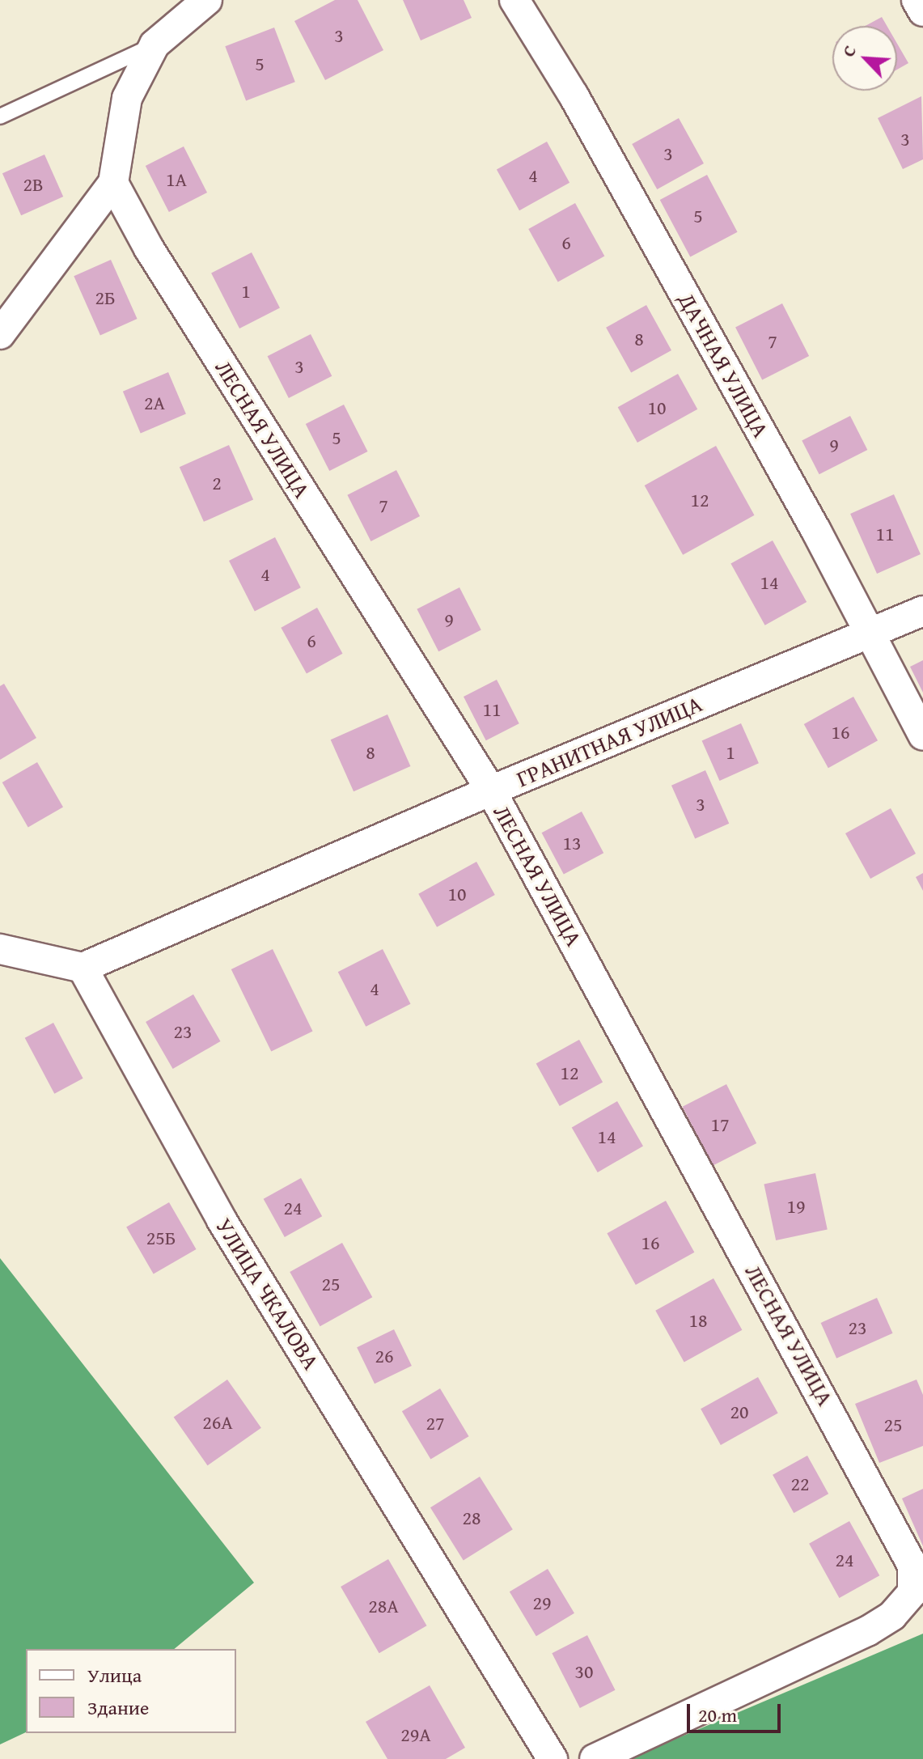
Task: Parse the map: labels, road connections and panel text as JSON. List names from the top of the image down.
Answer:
{
  "streets": {
    "street": [
      "ДАЧНАЯ УЛИЦА",
      "ЛЕСНАЯ УЛИЦА",
      "ГРАНИТНАЯ УЛИЦА",
      "УЛИЦА ЧКАЛОВА"
    ]
  },
  "crossings": [
    ["ДАЧНАЯ УЛИЦА", "ГРАНИТНАЯ УЛИЦА"],
    ["ЛЕСНАЯ УЛИЦА", "ГРАНИТНАЯ УЛИЦА"],
    ["ГРАНИТНАЯ УЛИЦА", "УЛИЦА ЧКАЛОВА"]
  ],
  "house_numbers": [
    "3",
    "5",
    "3",
    "3",
    "4",
    "1А",
    "2В",
    "5",
    "6",
    "1",
    "2Б",
    "8",
    "7",
    "3",
    "2А",
    "10",
    "5",
    "9",
    "2",
    "12",
    "7",
    "11",
    "4",
    "14",
    "9",
    "6",
    "11",
    "16",
    "8",
    "1",
    "3",
    "13",
    "10",
    "4",
    "23",
    "12",
    "17",
    "14",
    "19",
    "24",
    "25Б",
    "16",
    "25",
    "18",
    "23",
    "26",
    "20",
    "26А",
    "27",
    "25",
    "22",
    "28",
    "24",
    "29",
    "28А",
    "30",
    "29А"
  ],
  "legend": ["Улица", "Здание"],
  "scale_bar": "20 m",
  "north": "top left"
}
